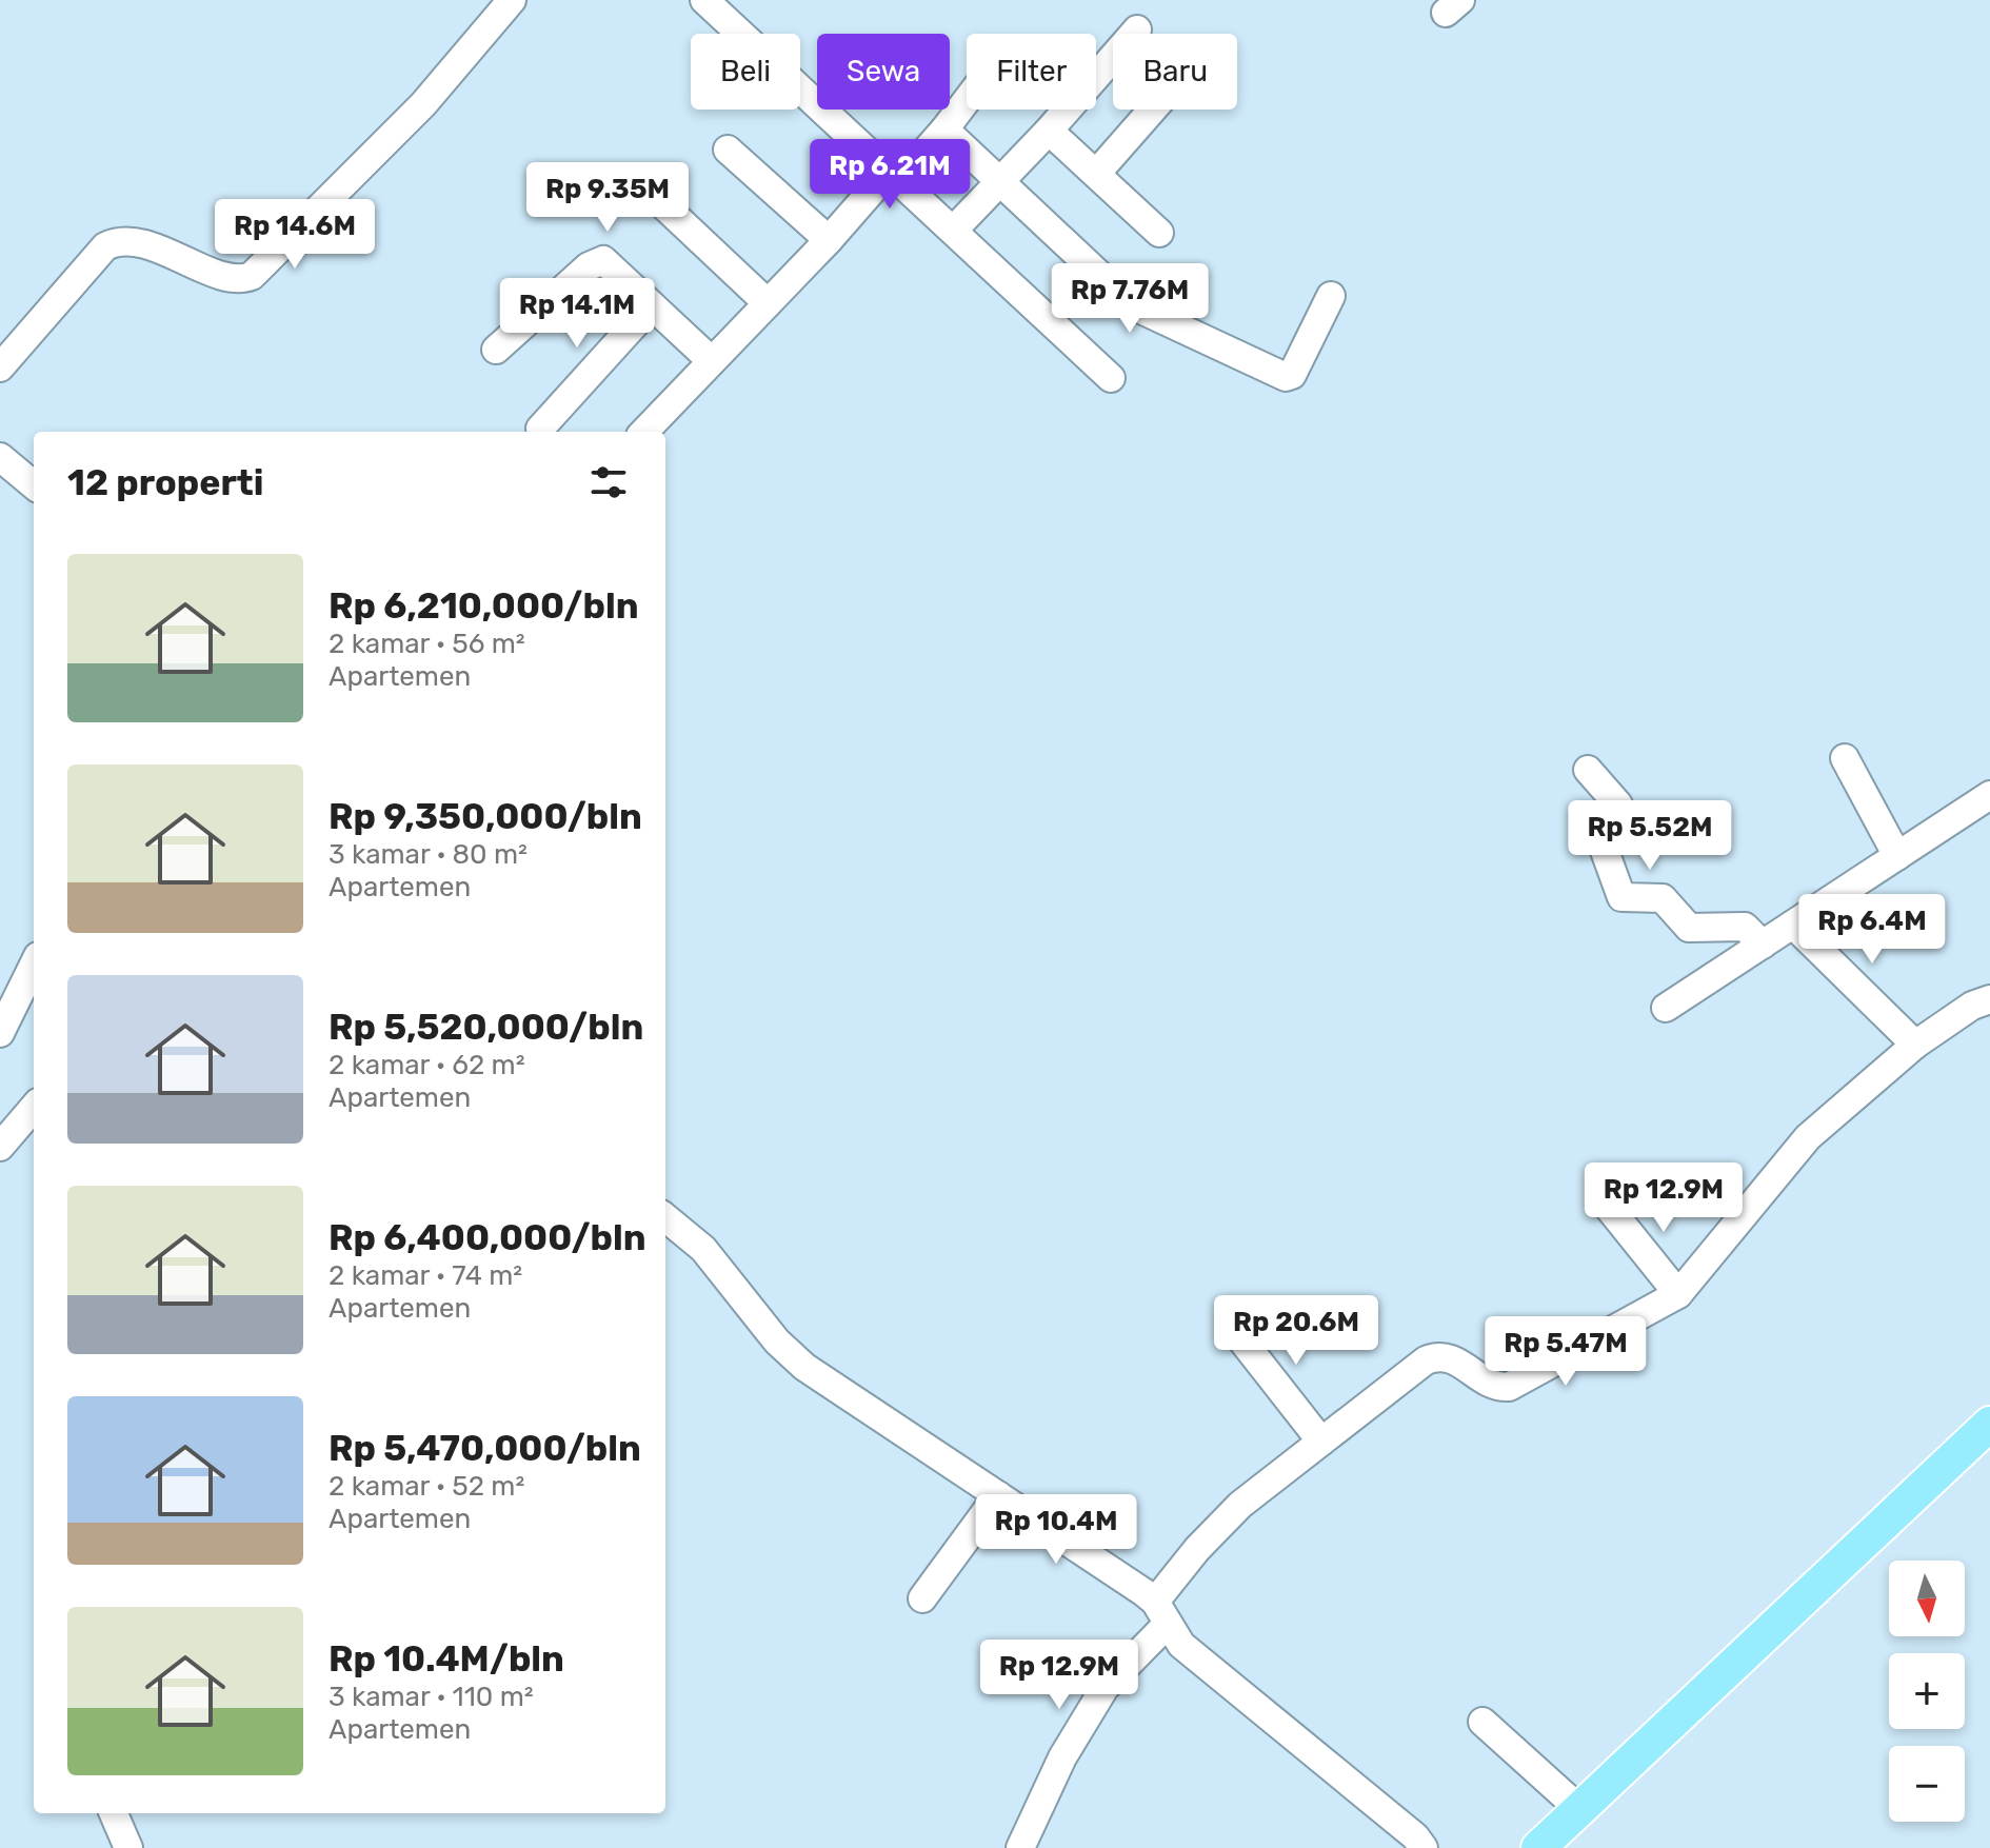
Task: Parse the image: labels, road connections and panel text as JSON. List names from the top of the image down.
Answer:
{
  "north": "bottom",
  "page": {
    "chip": [
      "Beli",
      "Sewa",
      "Filter",
      "Baru"
    ],
    "price": [
      "Rp 6.21M",
      "Rp 9.35M",
      "Rp 14.6M",
      "Rp 7.76M",
      "Rp 14.1M",
      "Rp 5.52M",
      "Rp 6.4M",
      "Rp 12.9M",
      "Rp 20.6M",
      "Rp 5.47M",
      "Rp 10.4M",
      "Rp 12.9M"
    ],
    "heading": "12 properti",
    "list": [
      {
        "name": "Rp 6,210,000/bln",
        "note": "2 kamar · 56 m² · Apartemen"
      },
      {
        "name": "Rp 9,350,000/bln",
        "note": "3 kamar · 80 m² · Apartemen"
      },
      {
        "name": "Rp 5,520,000/bln",
        "note": "2 kamar · 62 m² · Apartemen"
      },
      {
        "name": "Rp 6,400,000/bln",
        "note": "2 kamar · 74 m² · Apartemen"
      },
      {
        "name": "Rp 5,470,000/bln",
        "note": "2 kamar · 52 m² · Apartemen"
      },
      {
        "name": "Rp 10.4M/bln",
        "note": "3 kamar · 110 m² · Apartemen"
      }
    ],
    "map_buttons": ["+", "−"]
  }
}
